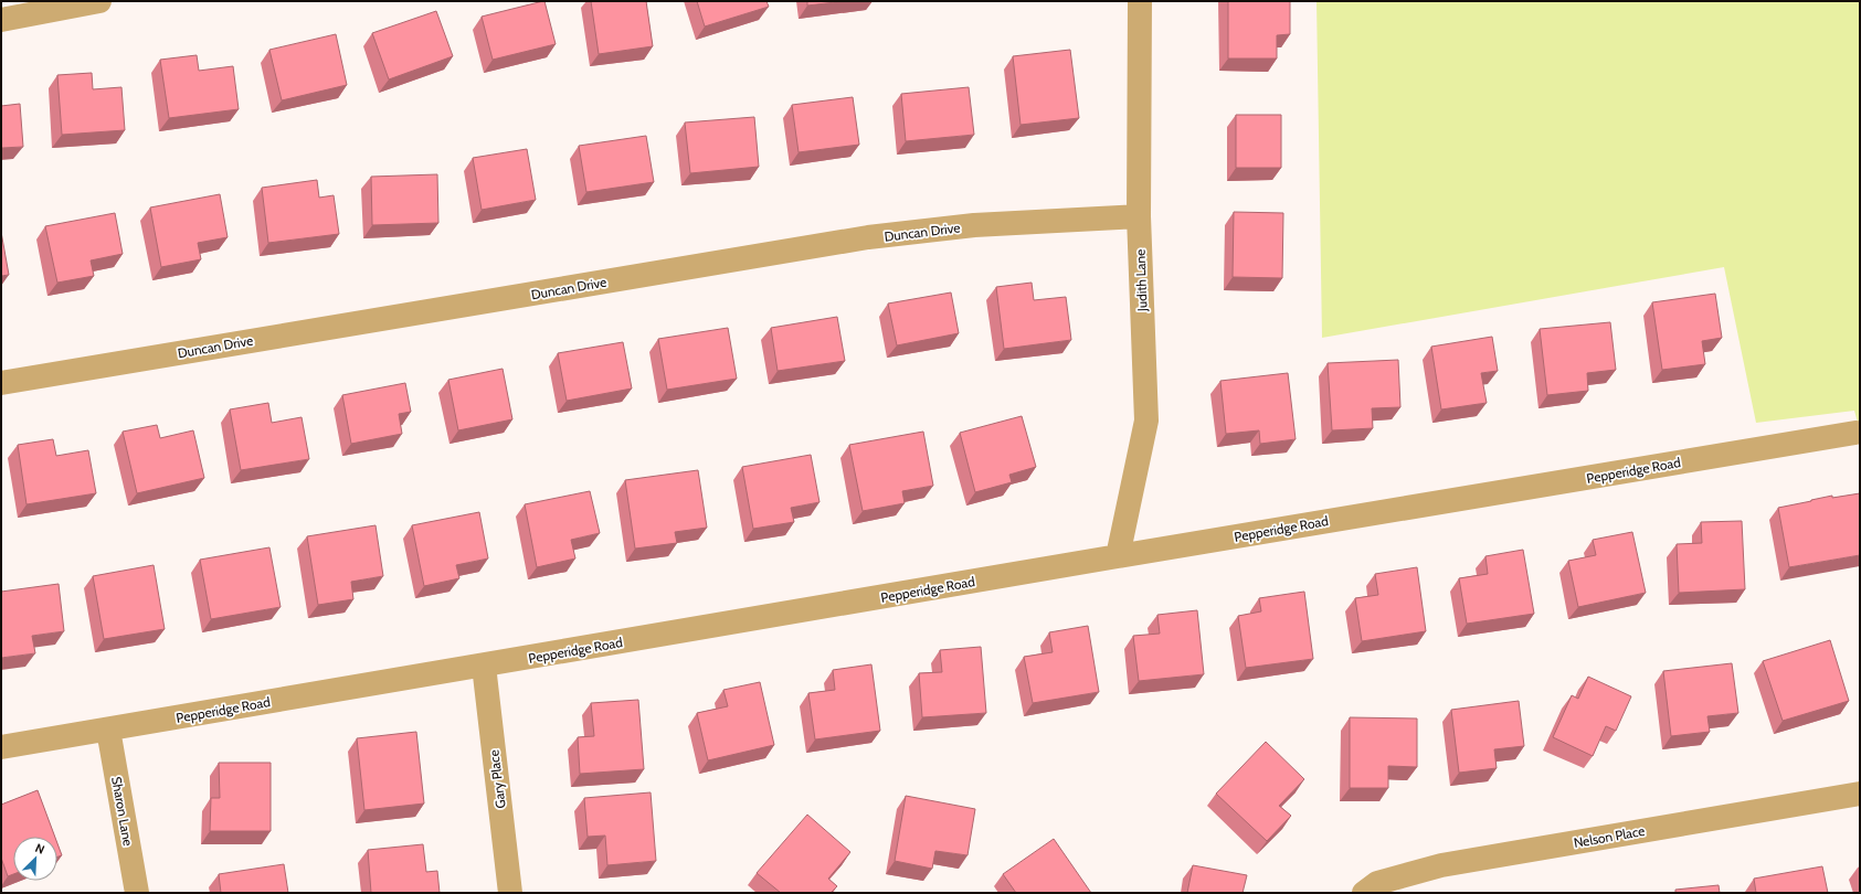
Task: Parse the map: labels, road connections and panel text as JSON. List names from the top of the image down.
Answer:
{
  "streets": {
    "street": [
      "Duncan Drive",
      "Judith Lane",
      "Pepperidge Road",
      "Gary Place",
      "Sharon Lane",
      "Nelson Place"
    ]
  },
  "crossings": [
    ["Duncan Drive", "Judith Lane"],
    ["Judith Lane", "Pepperidge Road"],
    ["Pepperidge Road", "Gary Place"],
    ["Pepperidge Road", "Sharon Lane"]
  ],
  "north": "top right"
}
